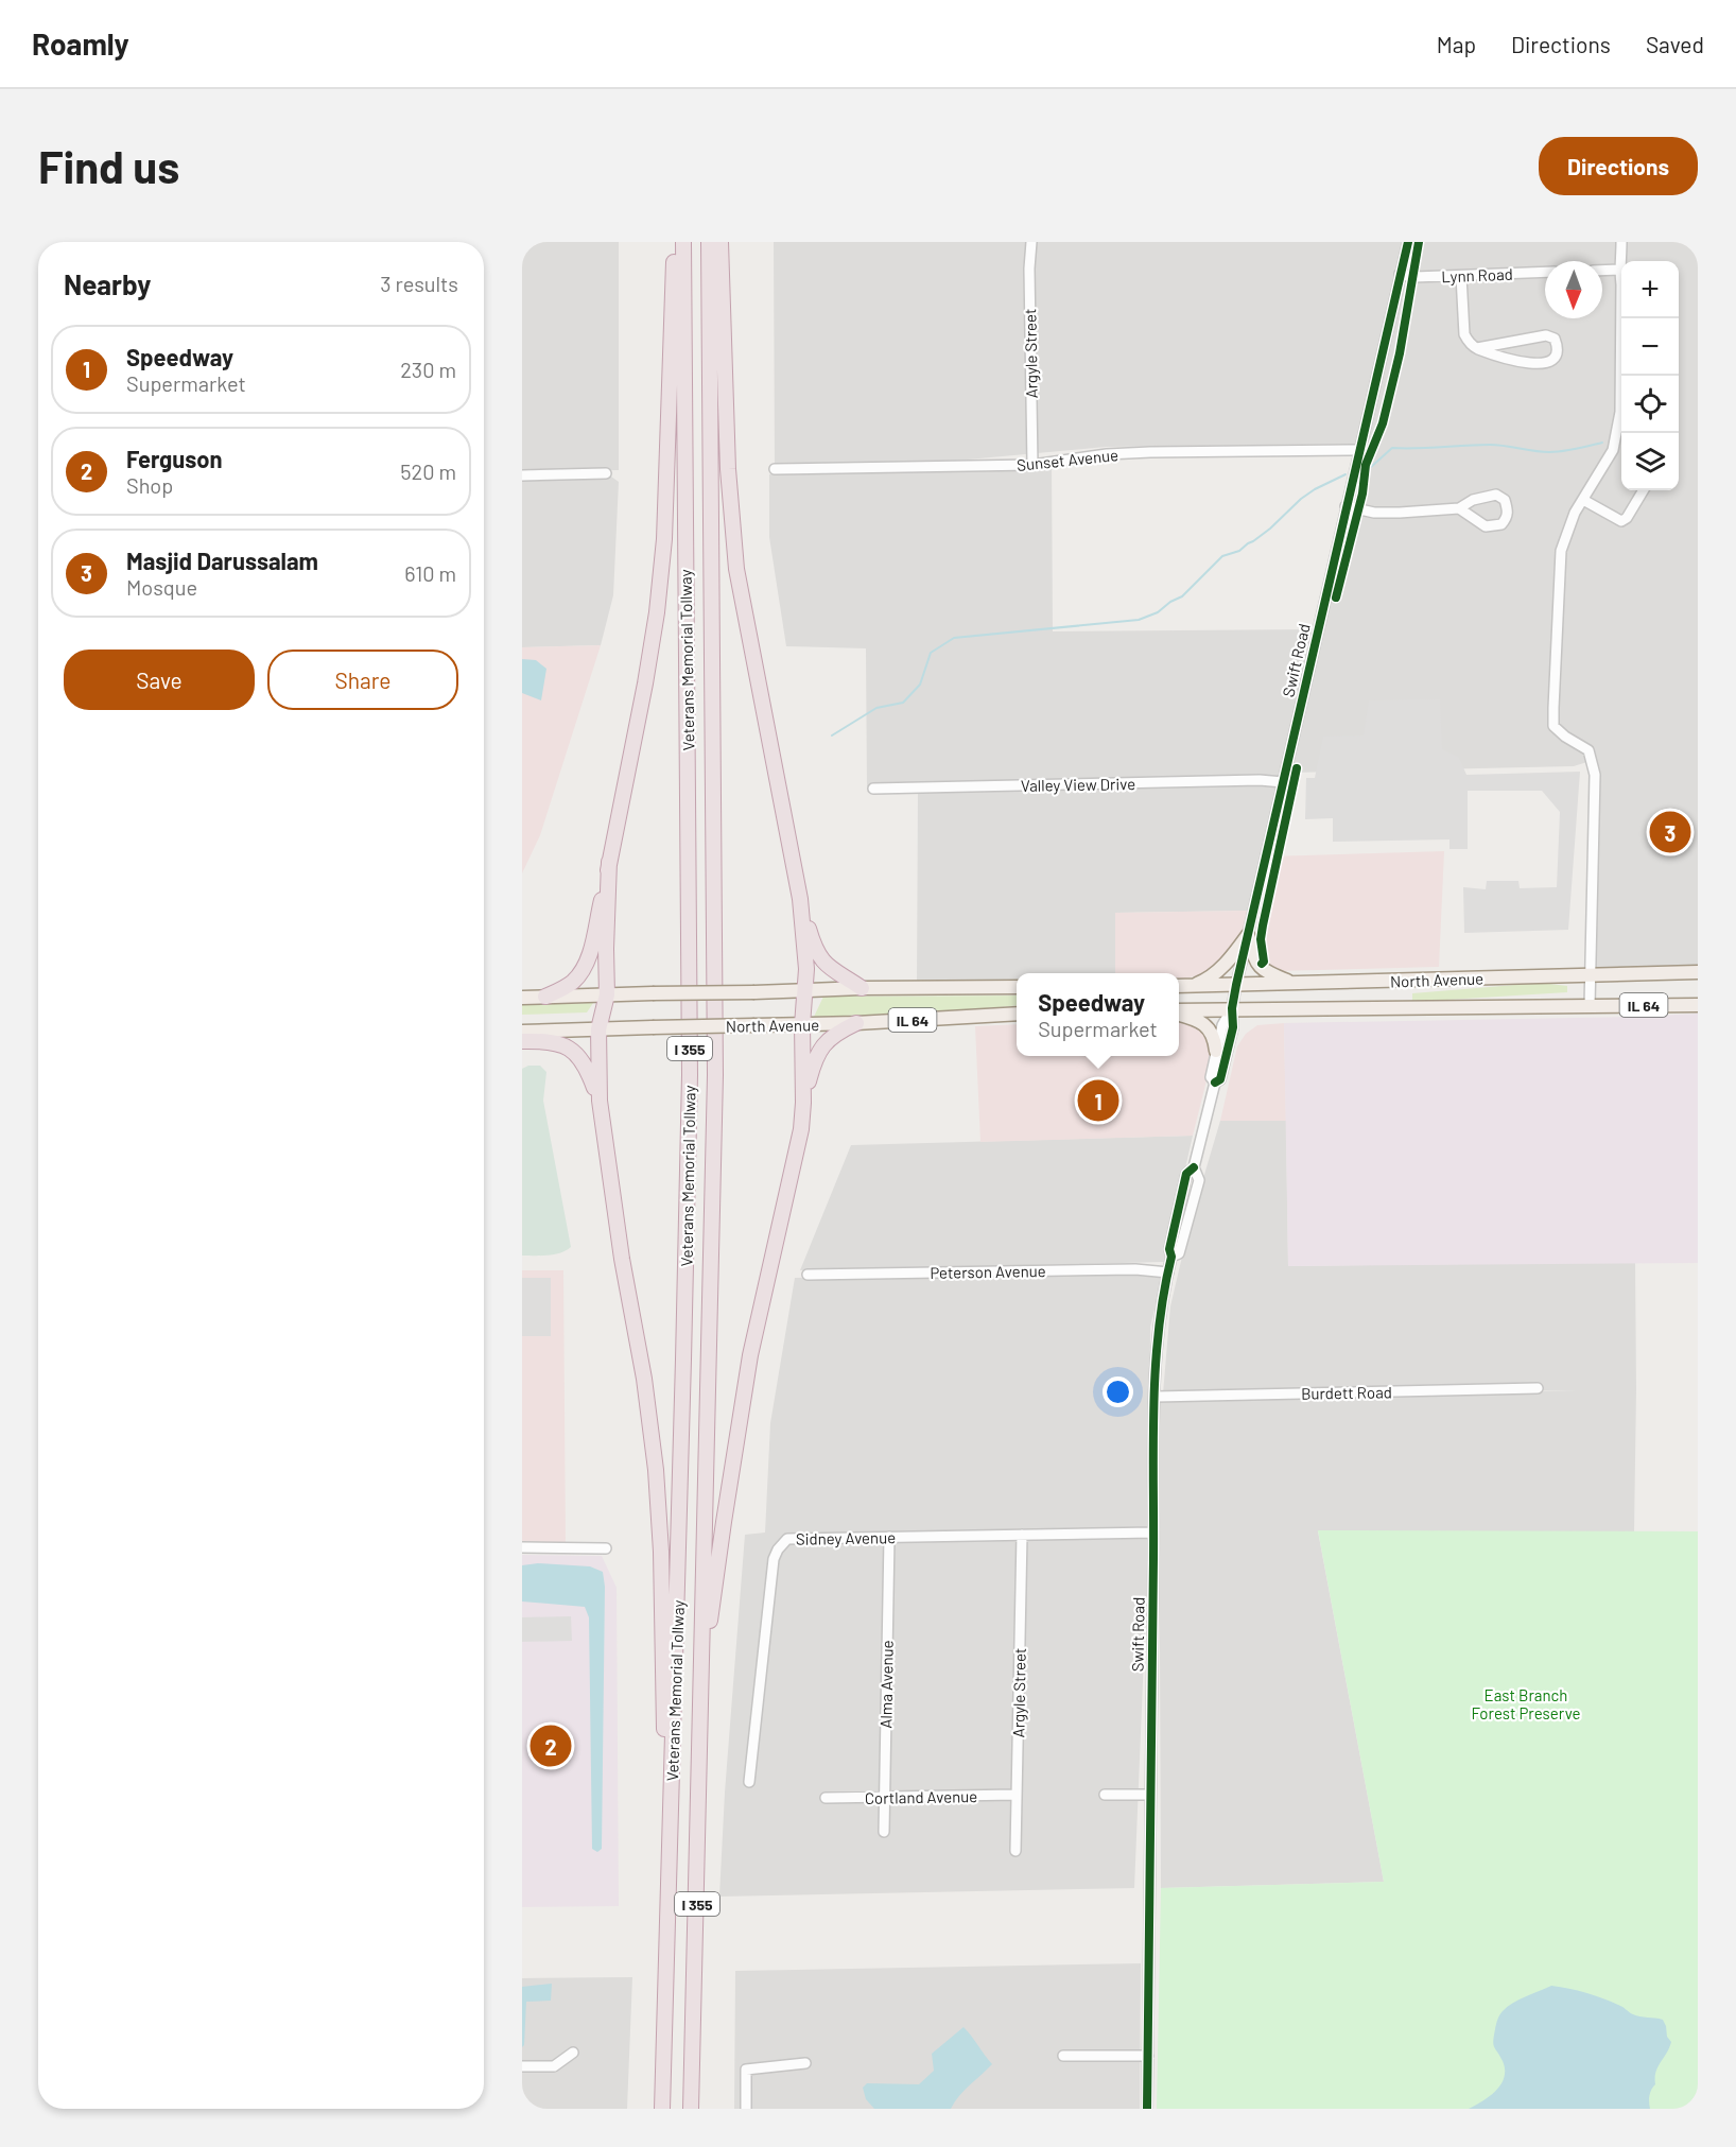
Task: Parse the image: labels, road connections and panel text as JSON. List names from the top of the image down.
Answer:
{
  "streets": {
    "highway": ["Veterans Memorial Tollway", "I 355"],
    "main road": ["North Avenue", "IL 64"],
    "street": [
      "Lynn Road",
      "Argyle Street",
      "Sunset Avenue",
      "Swift Road",
      "Valley View Drive",
      "Peterson Avenue",
      "Burdett Road",
      "Sidney Avenue",
      "Alma Avenue",
      "Cortland Avenue"
    ]
  },
  "crossings": [
    ["Lynn Road", "Swift Road"],
    ["Argyle Street", "Sunset Avenue"],
    ["Argyle Street", "Sidney Avenue"],
    ["Argyle Street", "Cortland Avenue"],
    ["Sunset Avenue", "Swift Road"],
    ["Swift Road", "Valley View Drive"],
    ["Swift Road", "North Avenue"],
    ["Swift Road", "Peterson Avenue"],
    ["Swift Road", "Burdett Road"],
    ["Swift Road", "Sidney Avenue"],
    ["Sidney Avenue", "Alma Avenue"],
    ["Alma Avenue", "Cortland Avenue"]
  ],
  "parks": ["East Branch Forest Preserve"],
  "north": "bottom",
  "page": {
    "header": "Roamly",
    "nav": ["Map", "Directions", "Saved"],
    "buttons": [
      "Directions",
      ["Save", "Share"]
    ],
    "title": "Find us",
    "heading": ["Nearby", "3 results"],
    "map_buttons": ["+", "−"],
    "list": [
      {
        "mark": "1",
        "name": "Speedway",
        "note": "Supermarket",
        "value": "230 m"
      },
      {
        "mark": "2",
        "name": "Ferguson",
        "note": "Shop",
        "value": "520 m"
      },
      {
        "mark": "3",
        "name": "Masjid Darussalam",
        "note": "Mosque",
        "value": "610 m"
      }
    ],
    "pins": ["3", "1", "2"],
    "popup": ["Speedway", "Supermarket"]
  }
}
